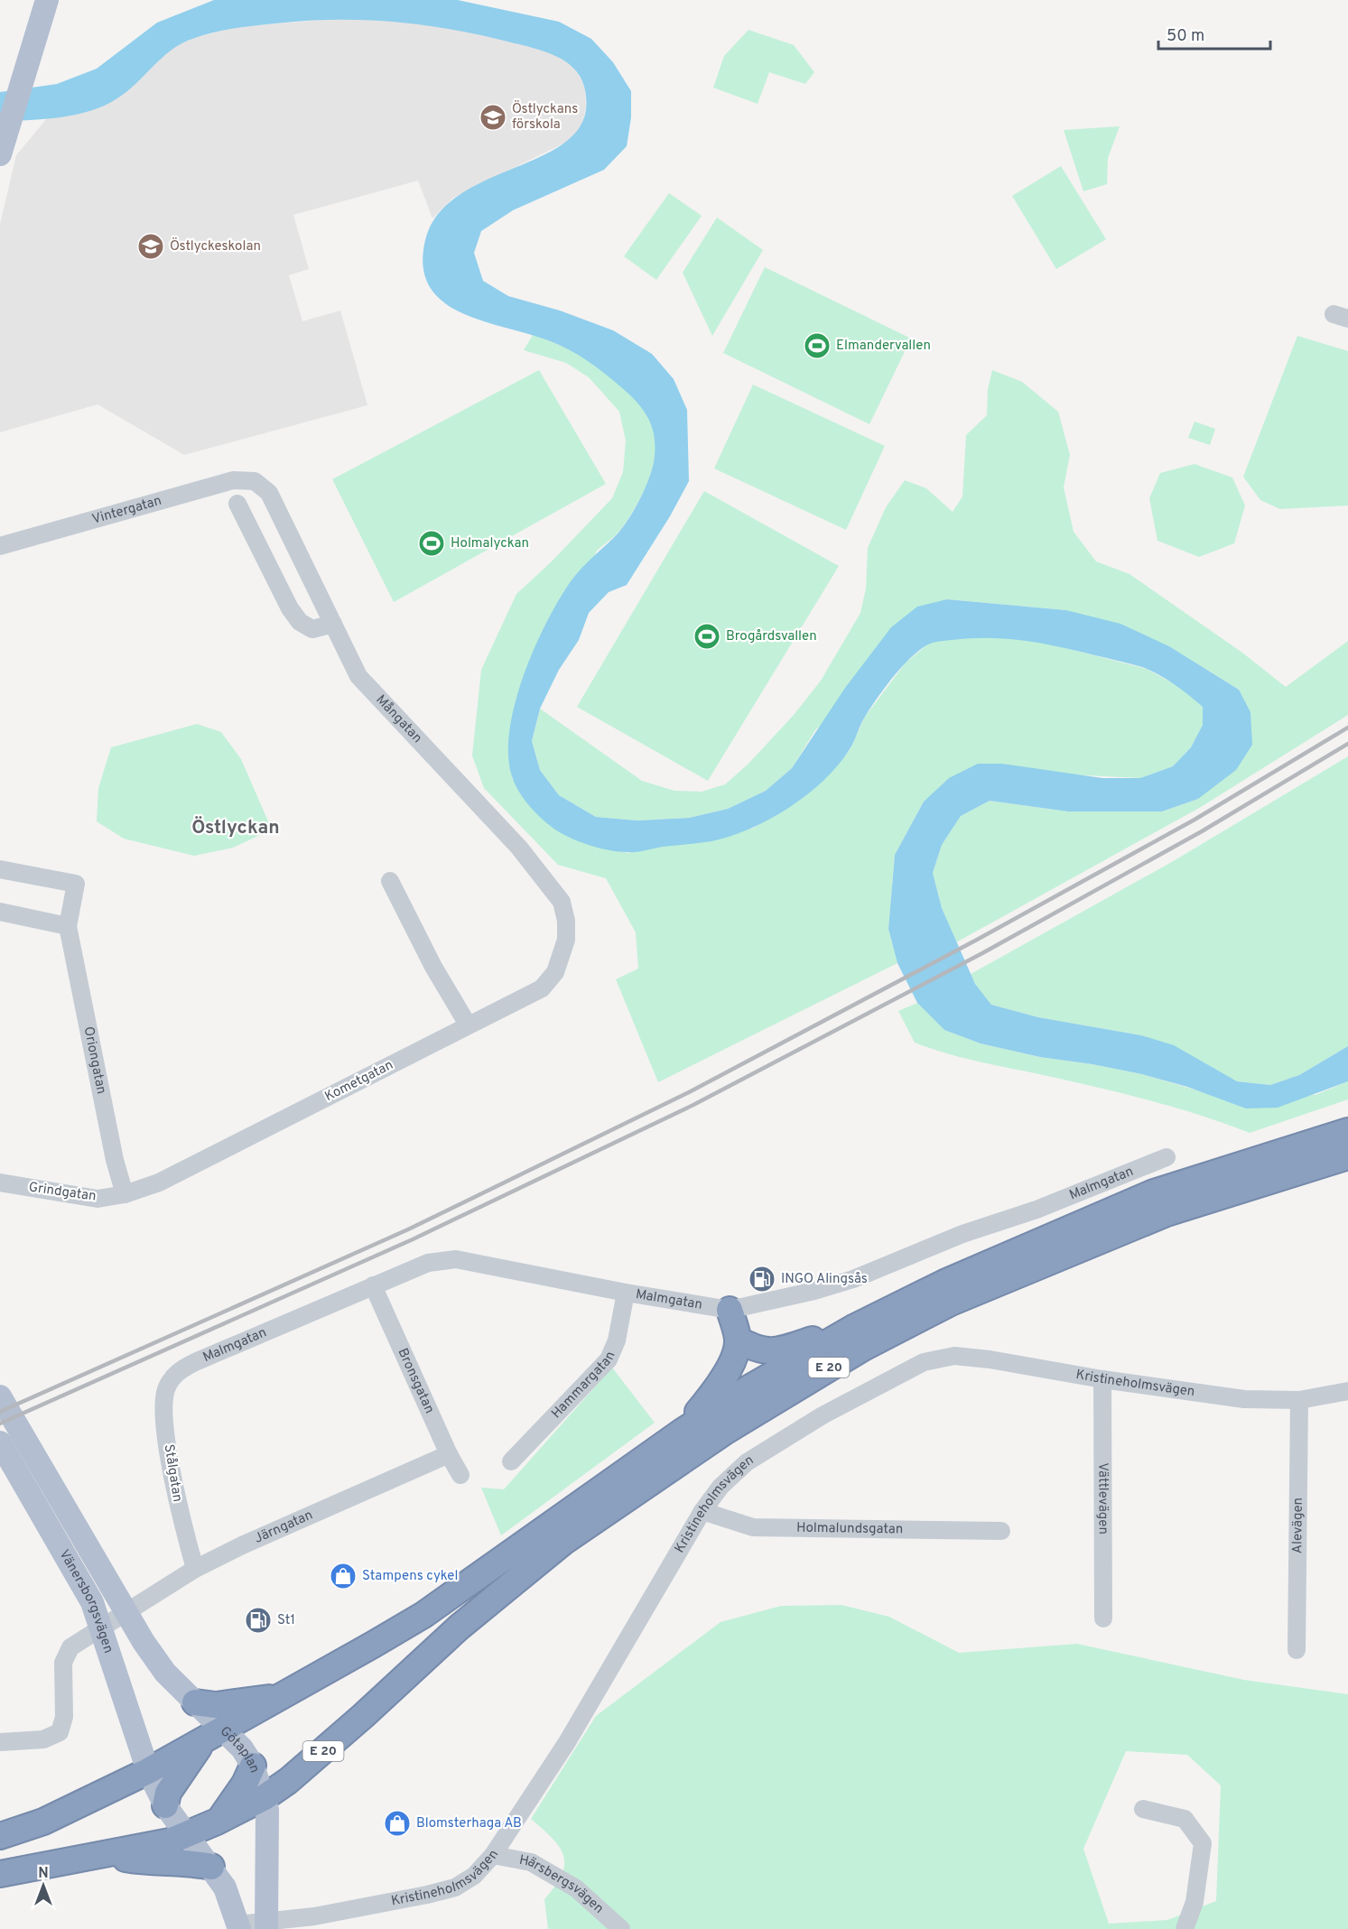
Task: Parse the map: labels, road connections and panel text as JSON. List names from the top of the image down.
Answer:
{
  "streets": {
    "highway": ["E 20"],
    "main road": ["Vänersborgsvägen", "Götaplan"],
    "street": [
      "Vintergatan",
      "Mångatan",
      "Oriongatan",
      "Kometgatan",
      "Malmgatan",
      "Grindgatan",
      "Bronsgatan",
      "Hammargatan",
      "Kristineholmsvägen",
      "Stålgatan",
      "Vättlevägen",
      "Alevägen",
      "Järngatan",
      "Holmalundsgatan",
      "Härsbergsvägen"
    ]
  },
  "crossings": [
    ["Vintergatan", "Mångatan"],
    ["Mångatan", "Kometgatan"],
    ["Oriongatan", "Kometgatan"],
    ["Oriongatan", "Grindgatan"],
    ["Kometgatan", "Grindgatan"],
    ["Malmgatan", "Bronsgatan"],
    ["Malmgatan", "Hammargatan"],
    ["Malmgatan", "Stålgatan"],
    ["E 20", "Vänersborgsvägen"],
    ["E 20", "Götaplan"],
    ["Bronsgatan", "Järngatan"],
    ["Kristineholmsvägen", "Vättlevägen"],
    ["Kristineholmsvägen", "Alevägen"],
    ["Kristineholmsvägen", "Holmalundsgatan"],
    ["Kristineholmsvägen", "Götaplan"],
    ["Kristineholmsvägen", "Härsbergsvägen"],
    ["Stålgatan", "Järngatan"],
    ["Järngatan", "Vänersborgsvägen"],
    ["Järngatan", "Götaplan"],
    ["Vänersborgsvägen", "Götaplan"]
  ],
  "districts": ["Östlyckan"],
  "places": {
    "school or university": ["Östlyckans förskola", "Östlyckeskolan"],
    "sports": ["Elmandervallen", "Holmalyckan", "Brogårdsvallen"],
    "fuel station": ["INGO Alingsås", "St1"],
    "shop": ["Stampens cykel", "Blomsterhaga AB"]
  },
  "scale_bar": "50 m",
  "north": "top"
}
